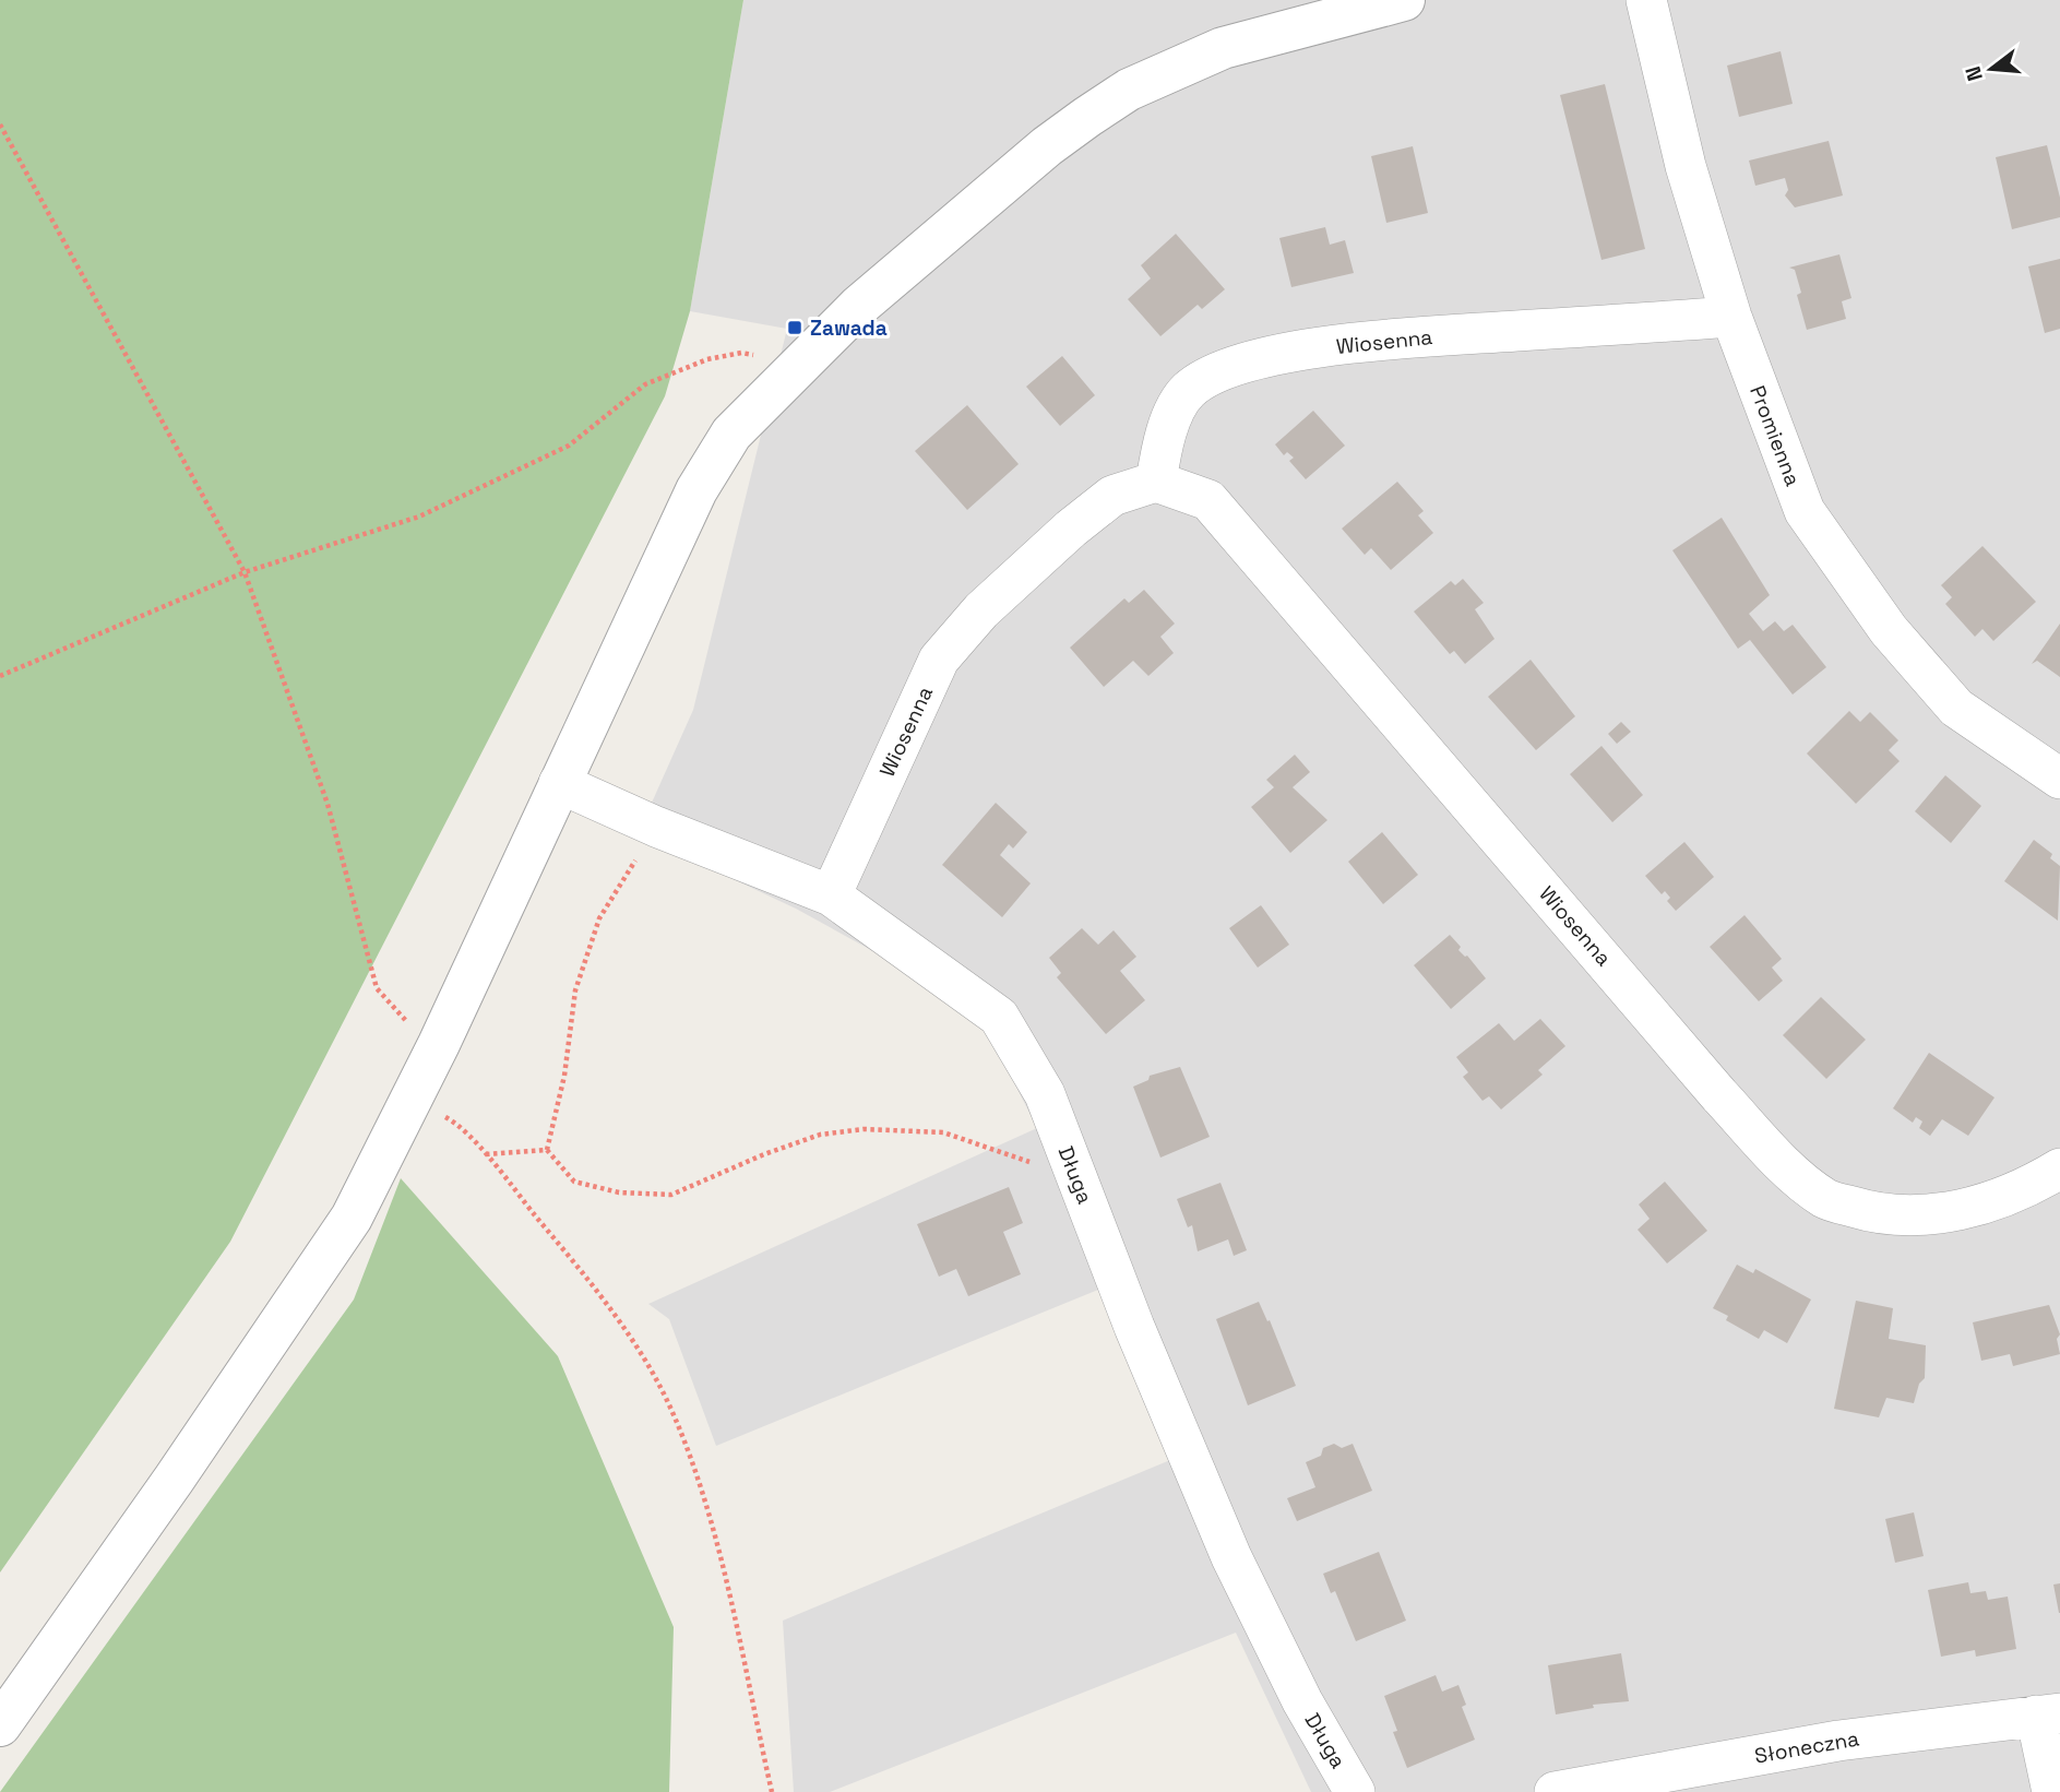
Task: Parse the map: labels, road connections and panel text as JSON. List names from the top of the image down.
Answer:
{
  "streets": {
    "street": [
      "Wiosenna",
      "Promienna",
      "Długa",
      "Słoneczna"
    ]
  },
  "crossings": [
    ["Wiosenna", "Promienna"],
    ["Wiosenna", "Długa"]
  ],
  "places": {
    "transit": ["Zawada"]
  },
  "north": "left"
}
